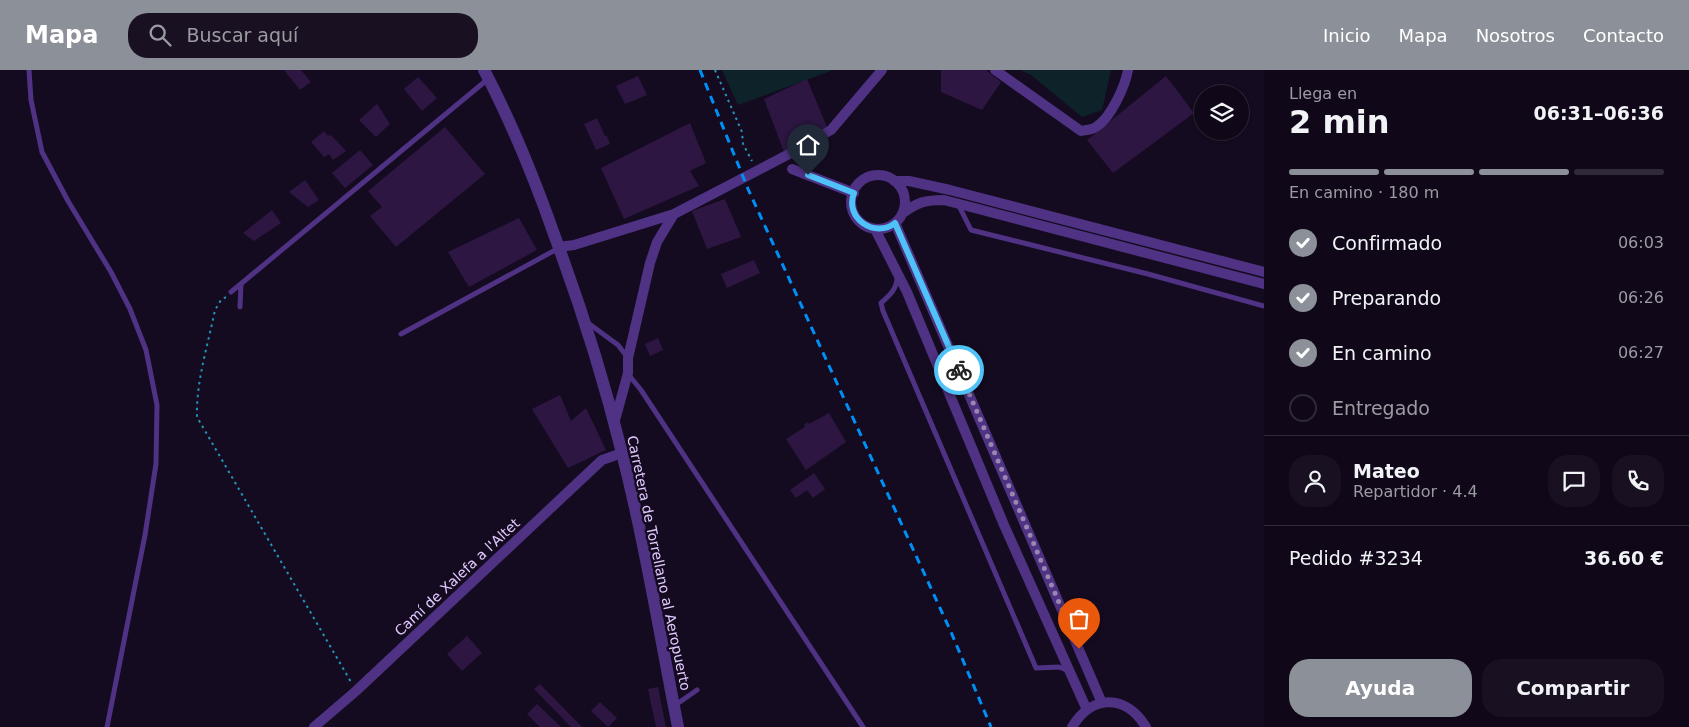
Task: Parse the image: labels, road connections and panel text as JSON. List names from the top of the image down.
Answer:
{
  "streets": {
    "street": ["Carretera de Torrellano al Aeropuerto", "Camí de Xalefa a l'Altet"]
  },
  "crossings": [
    ["Carretera de Torrellano al Aeropuerto", "Camí de Xalefa a l'Altet"]
  ],
  "page": {
    "header": "Mapa",
    "search": "Buscar aquí",
    "nav": [
      "Inicio",
      "Mapa",
      "Nosotros",
      "Contacto"
    ],
    "heading": ["2 min", "Llega en", "06:31–06:36"],
    "panel": [
      "Mateo",
      "Repartidor · 4.4",
      "Pedido #3234",
      "36.60 €"
    ],
    "bar": "En camino · 180 m",
    "list": [
      ["Confirmado", "06:03"],
      ["Preparando", "06:26"],
      ["En camino", "06:27"],
      "Entregado"
    ],
    "buttons": ["Ayuda", "Compartir"]
  }
}
